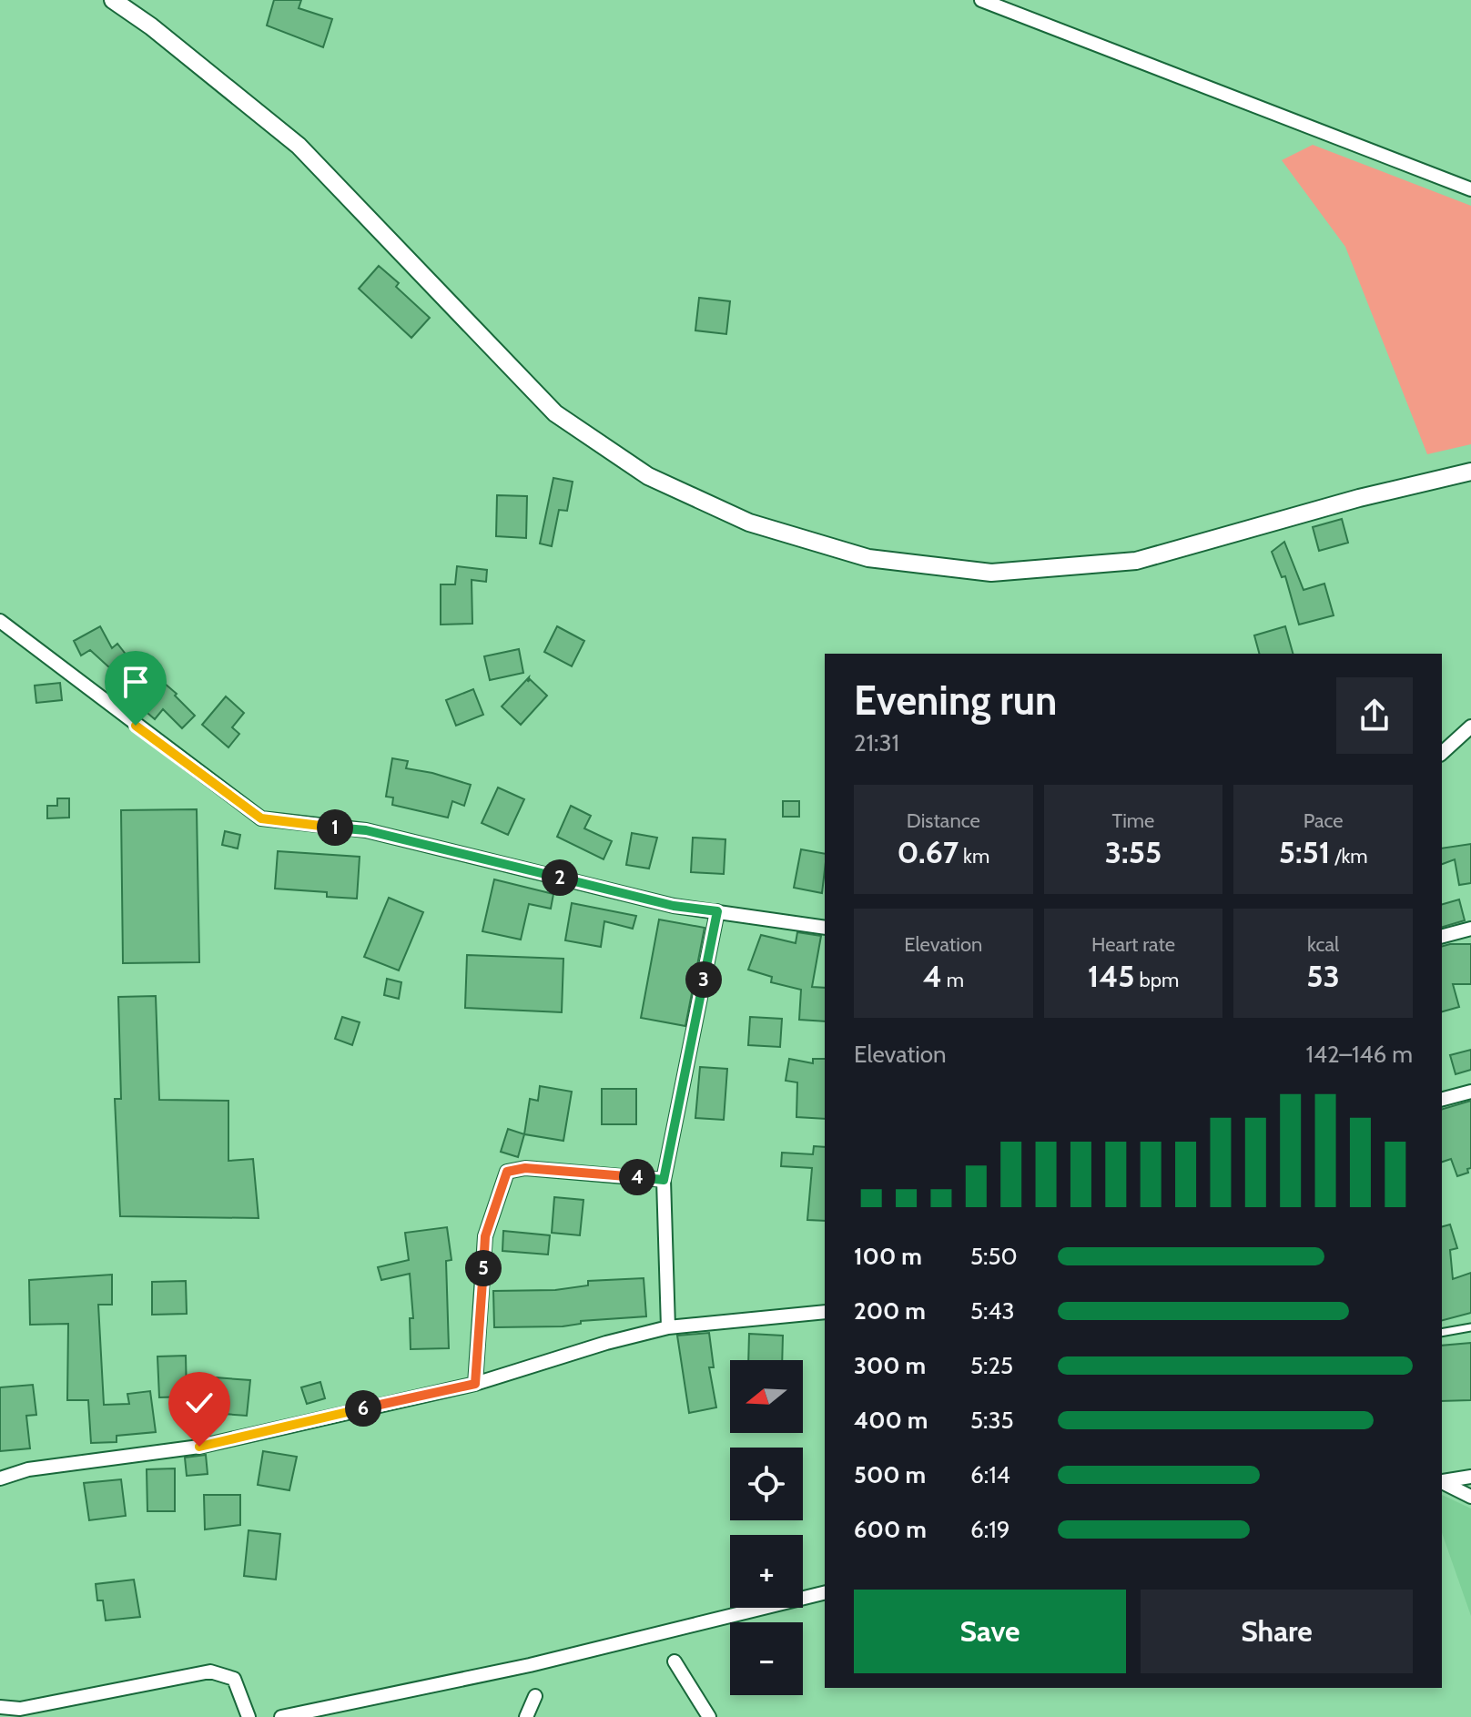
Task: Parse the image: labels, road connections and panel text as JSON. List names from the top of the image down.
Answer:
{
  "north": "left",
  "page": {
    "heading": ["Evening run", "21:31"],
    "stats": [
      ["Distance", "0.67 km"],
      ["Time", "3:55"],
      ["Pace", "5:51 /km"],
      ["Elevation", "4 m"],
      ["Heart rate", "145 bpm"],
      ["kcal", "53"]
    ],
    "pins": [
      "1",
      "2",
      "3",
      "4",
      "5",
      "6"
    ],
    "chart": ["Elevation", "142–146 m"],
    "list": [
      {
        "name": "100 m",
        "note": "5:50"
      },
      {
        "name": "200 m",
        "note": "5:43"
      },
      {
        "name": "300 m",
        "note": "5:25"
      },
      {
        "name": "400 m",
        "note": "5:35"
      },
      {
        "name": "500 m",
        "note": "6:14"
      },
      {
        "name": "600 m",
        "note": "6:19"
      }
    ],
    "map_buttons": ["+", "−"],
    "buttons": ["Save", "Share"]
  }
}
